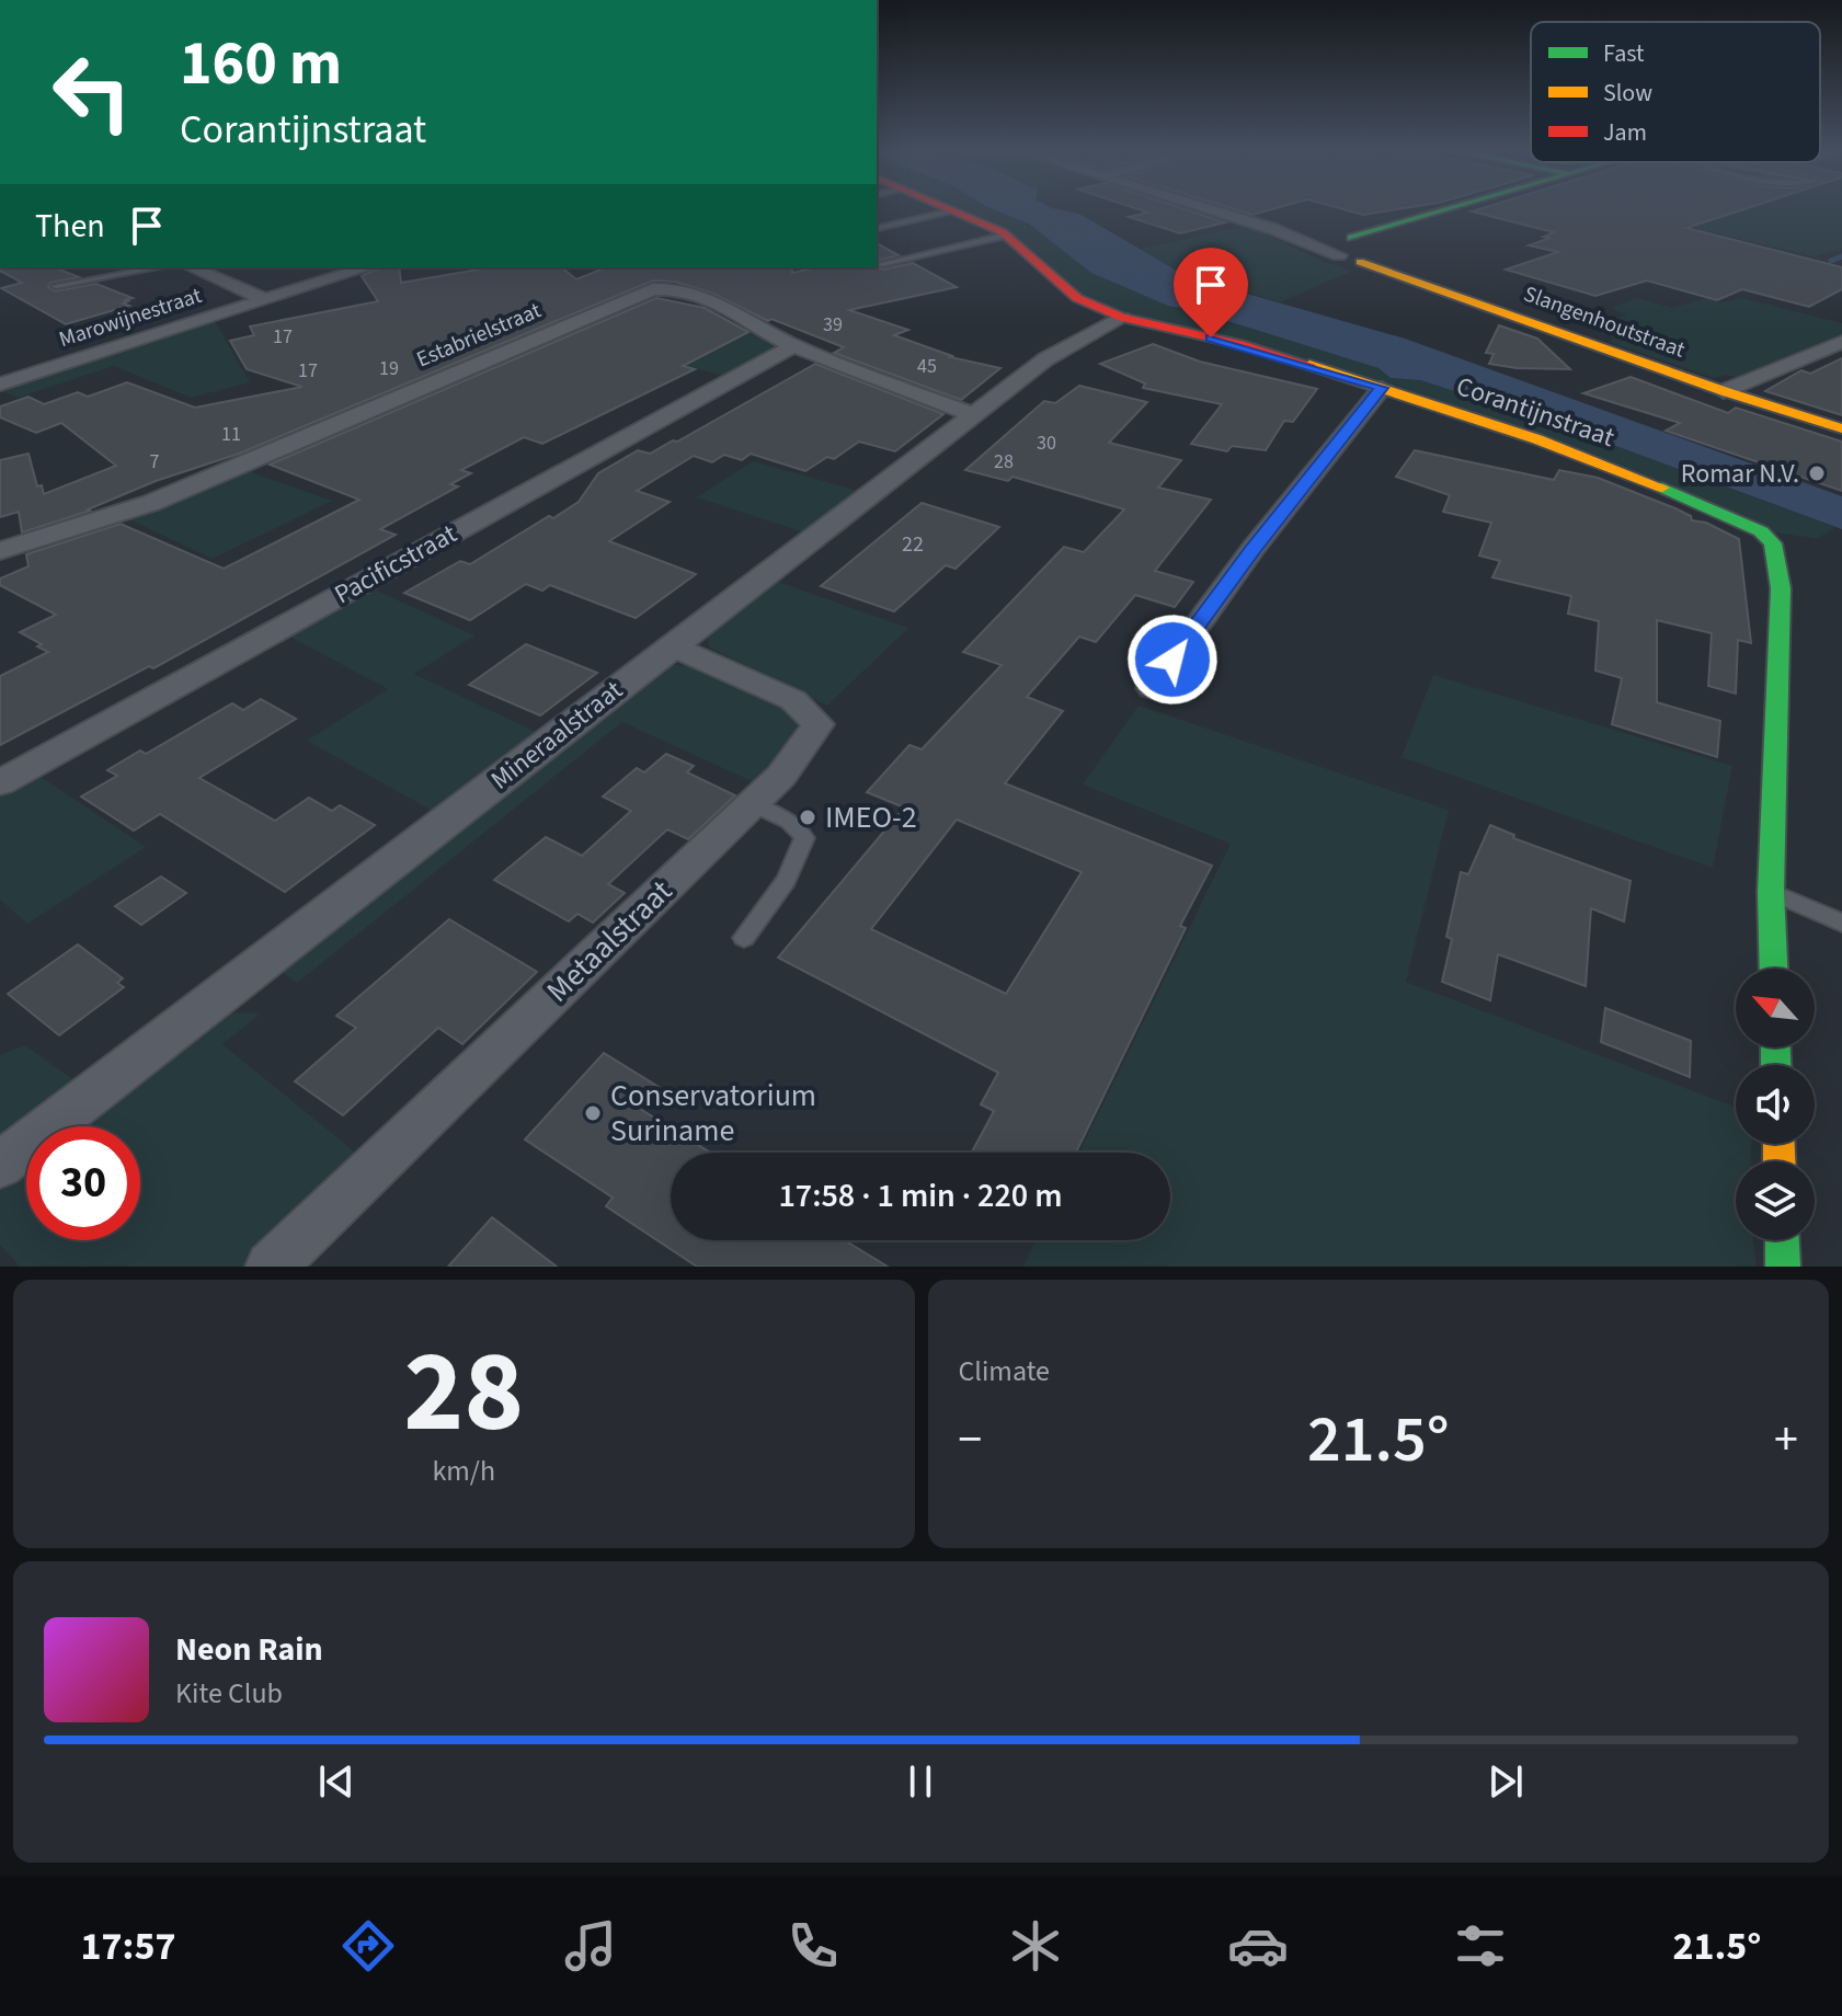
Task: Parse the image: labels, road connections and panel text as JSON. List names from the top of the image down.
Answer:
{
  "streets": {
    "street": [
      "Marowijnestraat",
      "Slangenhoutstraat",
      "Estabrielstraat",
      "Corantijnstraat",
      "Pacificstraat",
      "Mineraalstraat",
      "Metaalstraat"
    ]
  },
  "crossings": [
    ["Estabrielstraat", "Pacificstraat"],
    ["Estabrielstraat", "Mineraalstraat"],
    ["Corantijnstraat", "Mineraalstraat"],
    ["Mineraalstraat", "Metaalstraat"]
  ],
  "places": ["Romar N.V.", "IMEO-2", "Conservatorium Suriname"],
  "house_numbers": [
    "39",
    "17",
    "45",
    "19",
    "17",
    "11",
    "30",
    "7",
    "28",
    "22"
  ],
  "legend": ["Fast", "Slow", "Jam"],
  "north": "top left",
  "page": {
    "turn": ["160 m", "Corantijnstraat"],
    "then": "Then",
    "limit": "30",
    "trip": "17:58 · 1 min · 220 m",
    "tile": [
      ["28", "km/h"],
      "Climate"
    ],
    "heat": ["−", "21.5°", "+"],
    "song": ["Neon Rain", "Kite Club"],
    "tabs": ["17:57", "21.5°"]
  }
}
